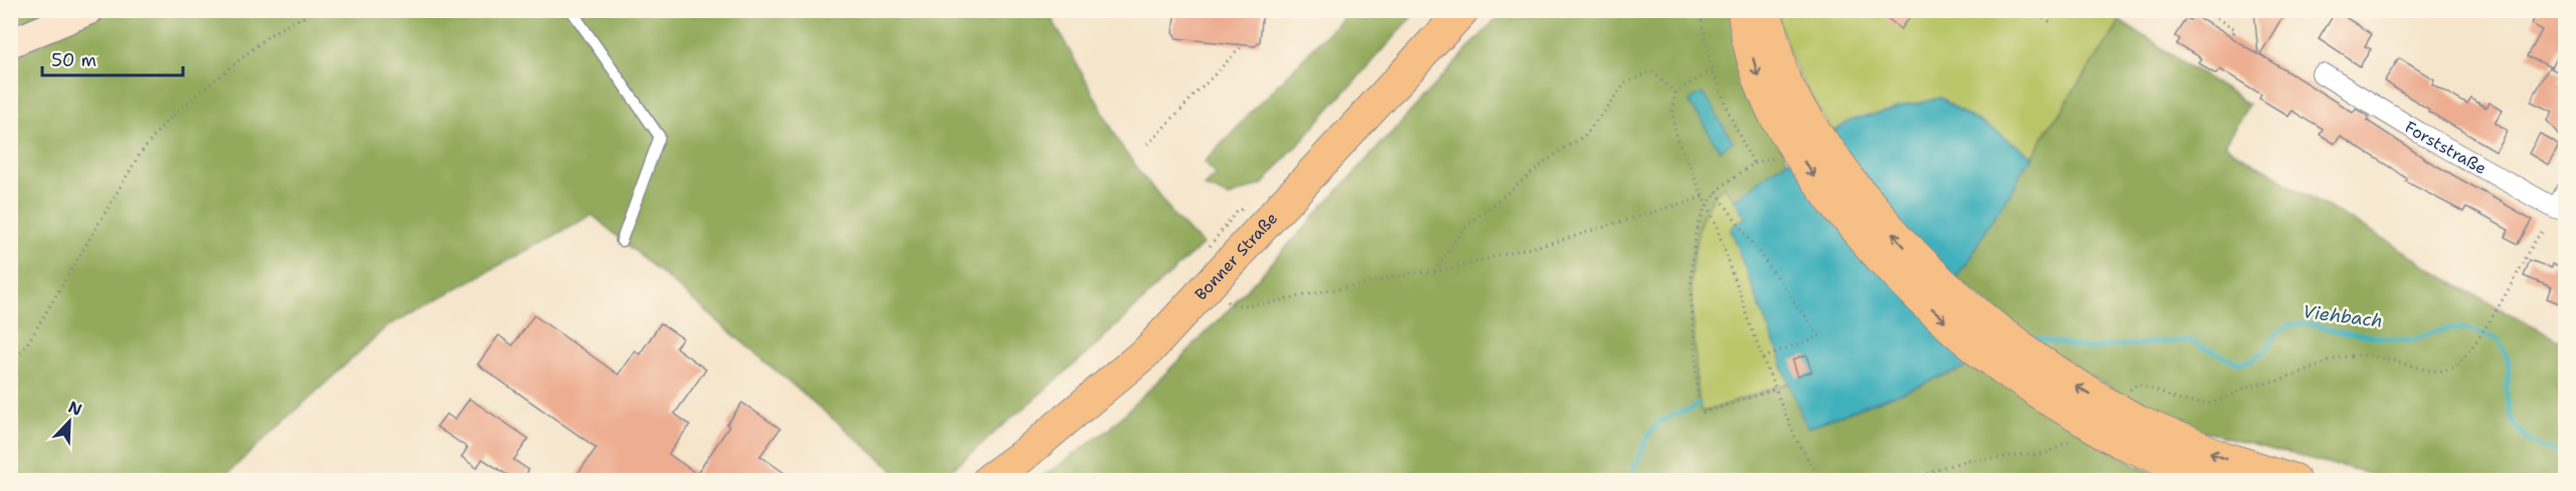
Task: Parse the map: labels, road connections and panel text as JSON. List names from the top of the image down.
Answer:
{
  "streets": {
    "main road": ["Bonner Straße"],
    "street": ["Forststraße"]
  },
  "water": ["Viehbach"],
  "scale_bar": "50 m",
  "north": "top right"
}
